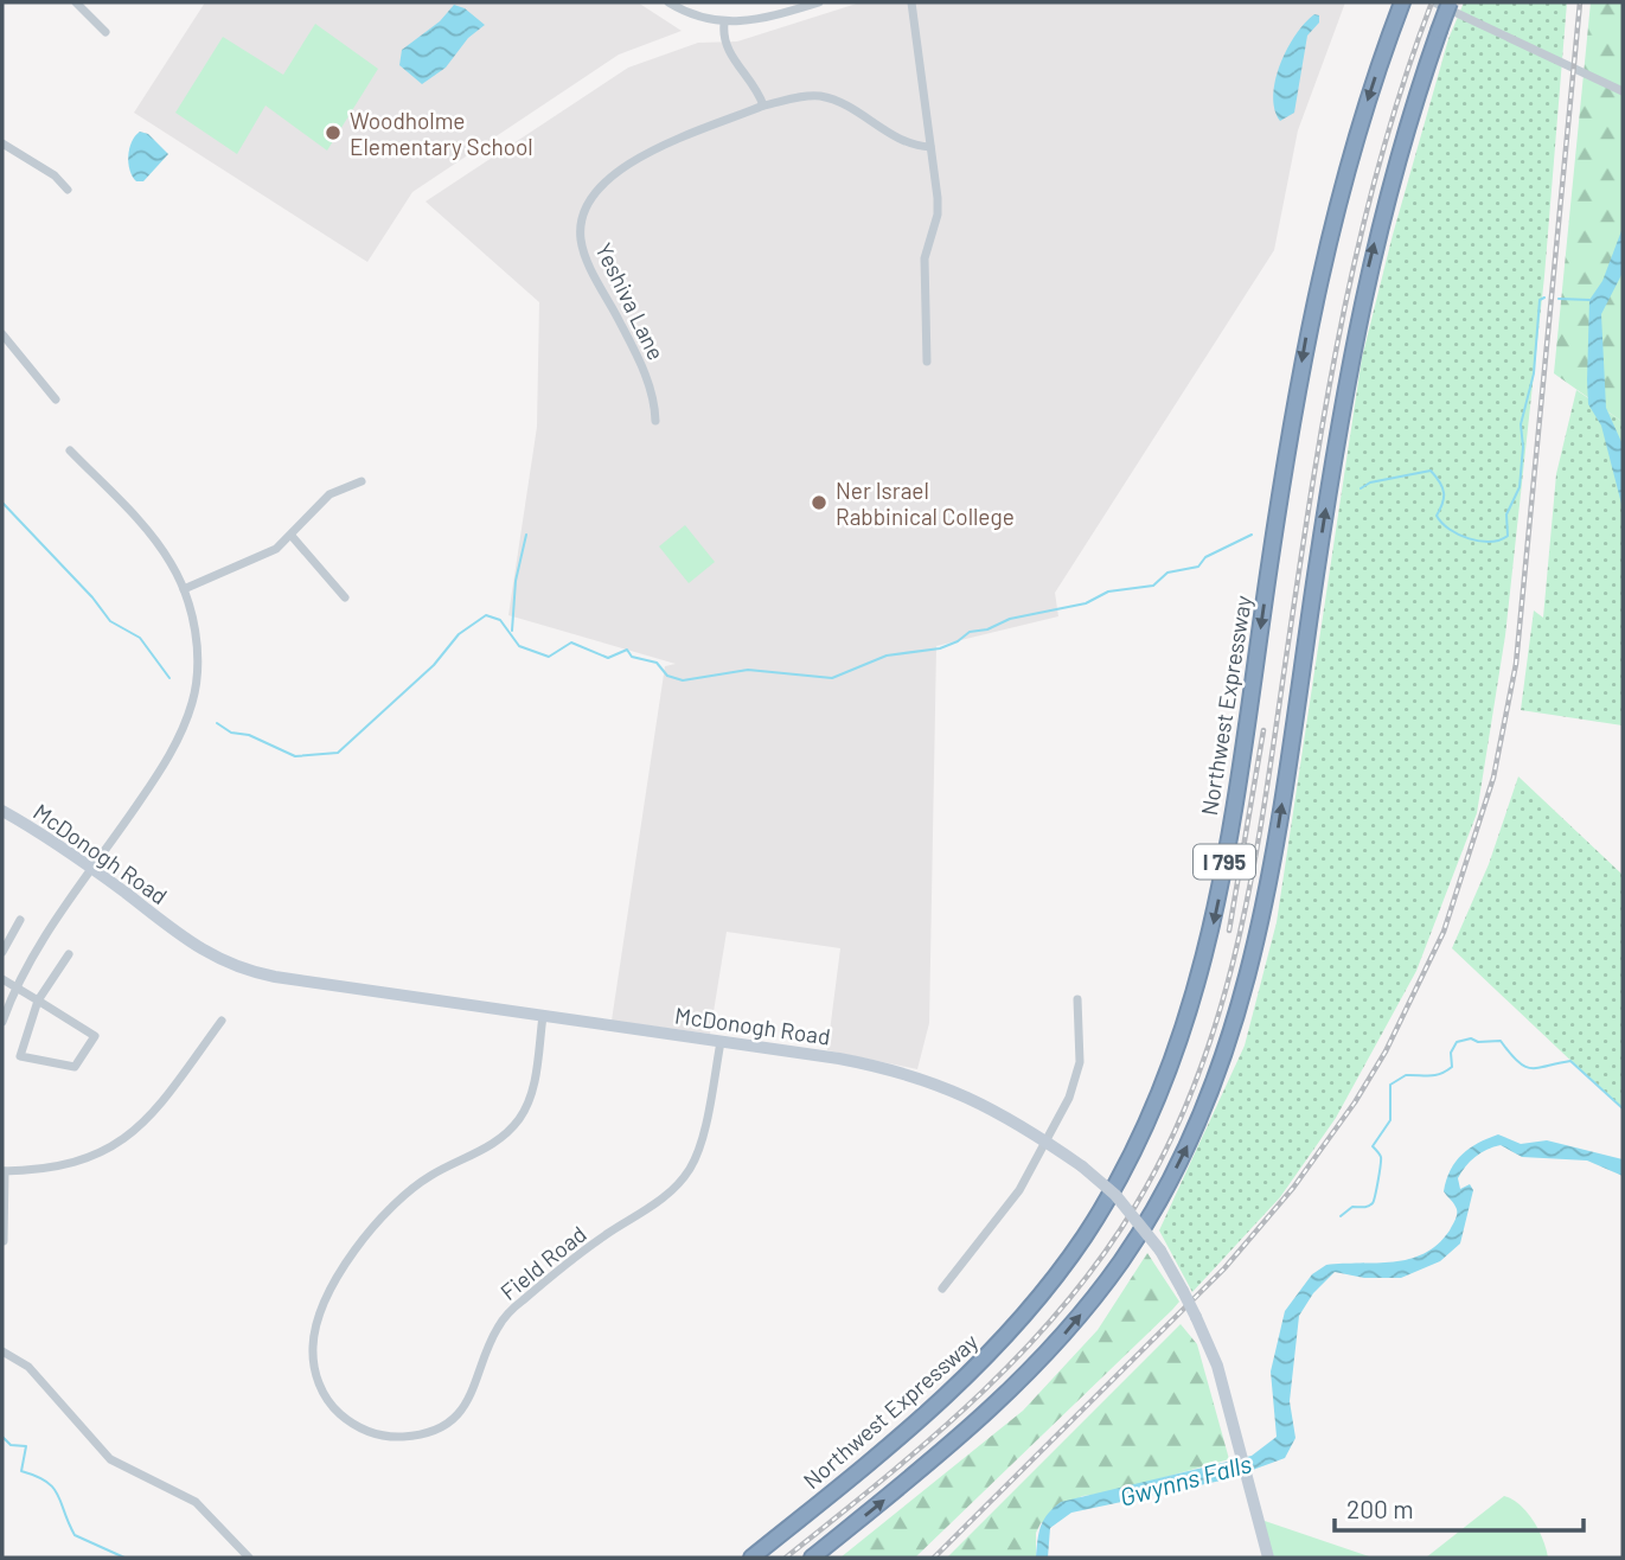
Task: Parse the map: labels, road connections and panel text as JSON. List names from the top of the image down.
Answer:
{
  "streets": {
    "highway": ["Northwest Expressway", "I 795"],
    "main road": ["McDonogh Road"],
    "street": ["Yeshiva Lane", "Field Road"]
  },
  "crossings": [
    ["McDonogh Road", "Field Road"]
  ],
  "water": ["Gwynns Falls"],
  "places": ["Woodholme Elementary School", "Ner Israel Rabbinical College"],
  "scale_bar": "200 m"
}
